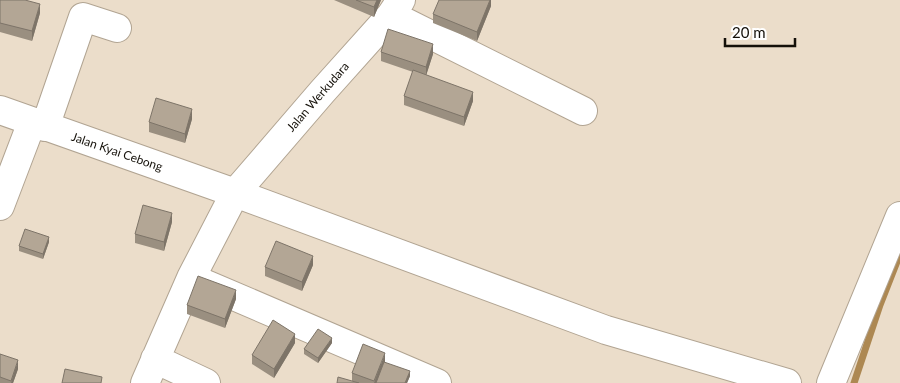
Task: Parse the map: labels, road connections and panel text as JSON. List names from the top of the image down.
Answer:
{
  "streets": {
    "street": ["Jalan Werkudara", "Jalan Kyai Cebong"]
  },
  "crossings": [
    ["Jalan Werkudara", "Jalan Kyai Cebong"]
  ],
  "scale_bar": "20 m"
}
